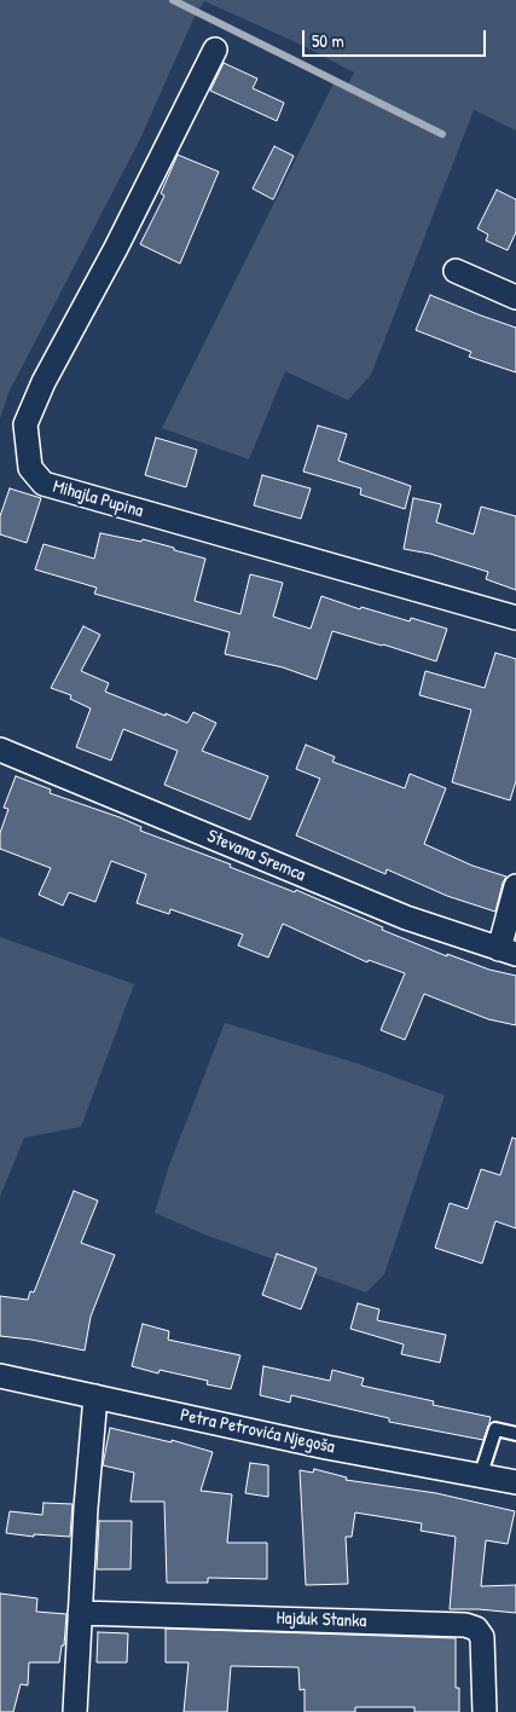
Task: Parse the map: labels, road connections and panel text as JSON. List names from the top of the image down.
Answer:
{
  "streets": {
    "street": [
      "Mihajla Pupina",
      "Stevana Sremca",
      "Petra Petrovića Njegoša",
      "Hajduk Stanka"
    ]
  },
  "scale_bar": "50 m"
}
